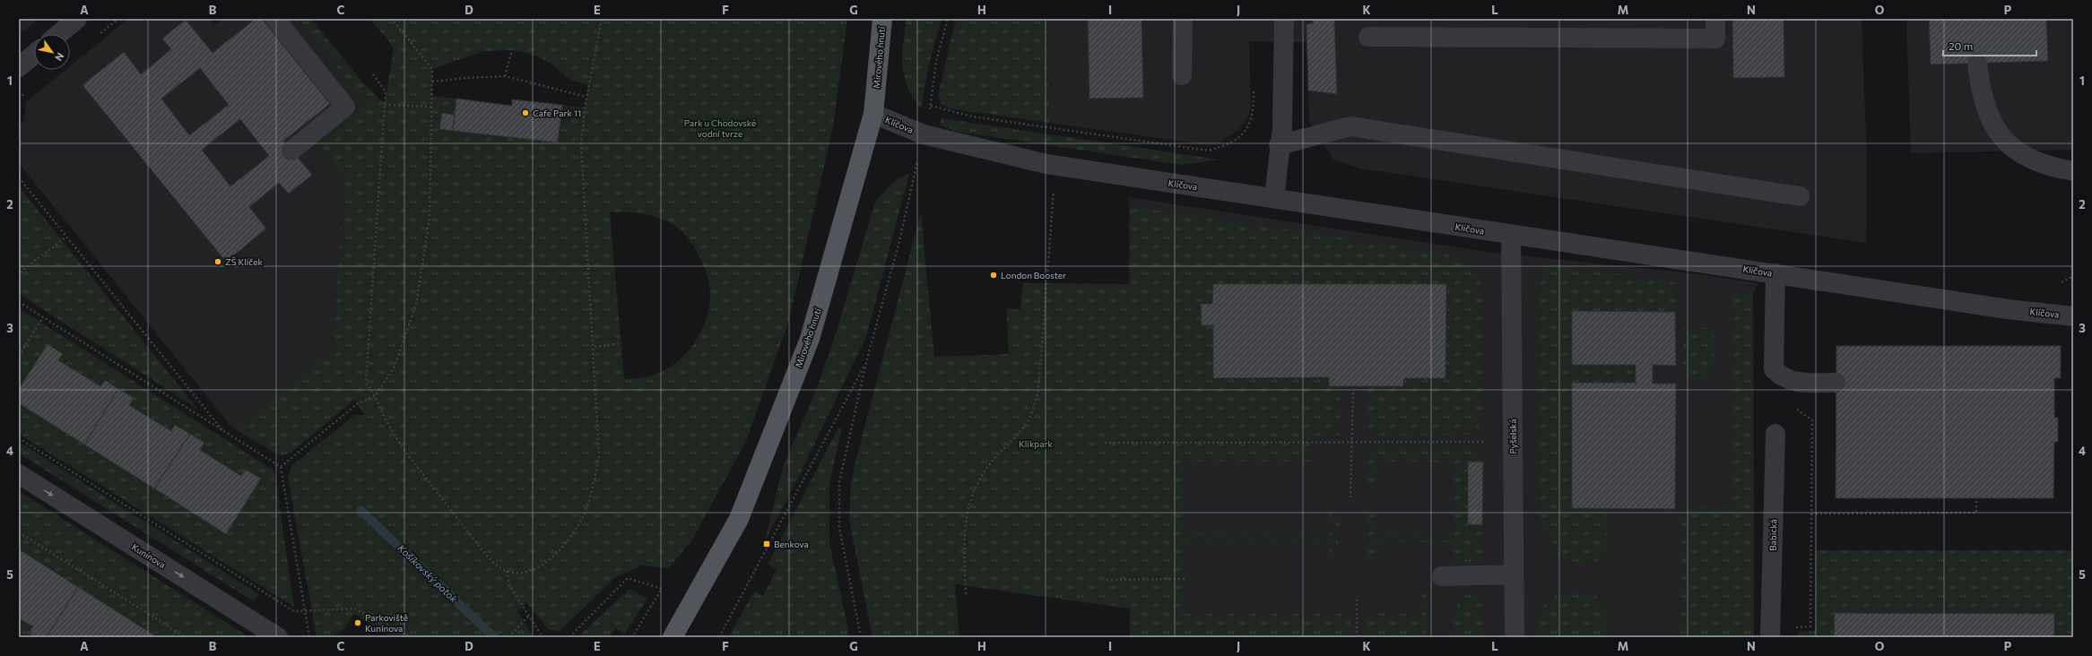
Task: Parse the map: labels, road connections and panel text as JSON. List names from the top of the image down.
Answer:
{
  "streets": {
    "main road": ["Mírového hnutí"],
    "street": [
      "Klíčova",
      "Pyšelská",
      "Babická",
      "Kunínova"
    ]
  },
  "crossings": [
    ["Mírového hnutí", "Klíčova"],
    ["Klíčova", "Pyšelská"]
  ],
  "one_way": ["Kunínova"],
  "water": ["Košíkovský potok"],
  "parks": ["Park u Chodovské vodní tvrze", "Klikpark"],
  "places": {
    "other": [
      "Cafe Park 11",
      "ZŠ Klíček",
      "London Booster",
      "Parkoviště Kunínova"
    ],
    "transit": ["Benkova"]
  },
  "scale_bar": "20 m",
  "north": "bottom right",
  "grid": {
    "columns": [
      "A",
      "B",
      "C",
      "D",
      "E",
      "F",
      "G",
      "H",
      "I",
      "J",
      "K",
      "L",
      "M",
      "N",
      "O",
      "P"
    ],
    "rows": [
      "1",
      "2",
      "3",
      "4",
      "5"
    ]
  }
}
